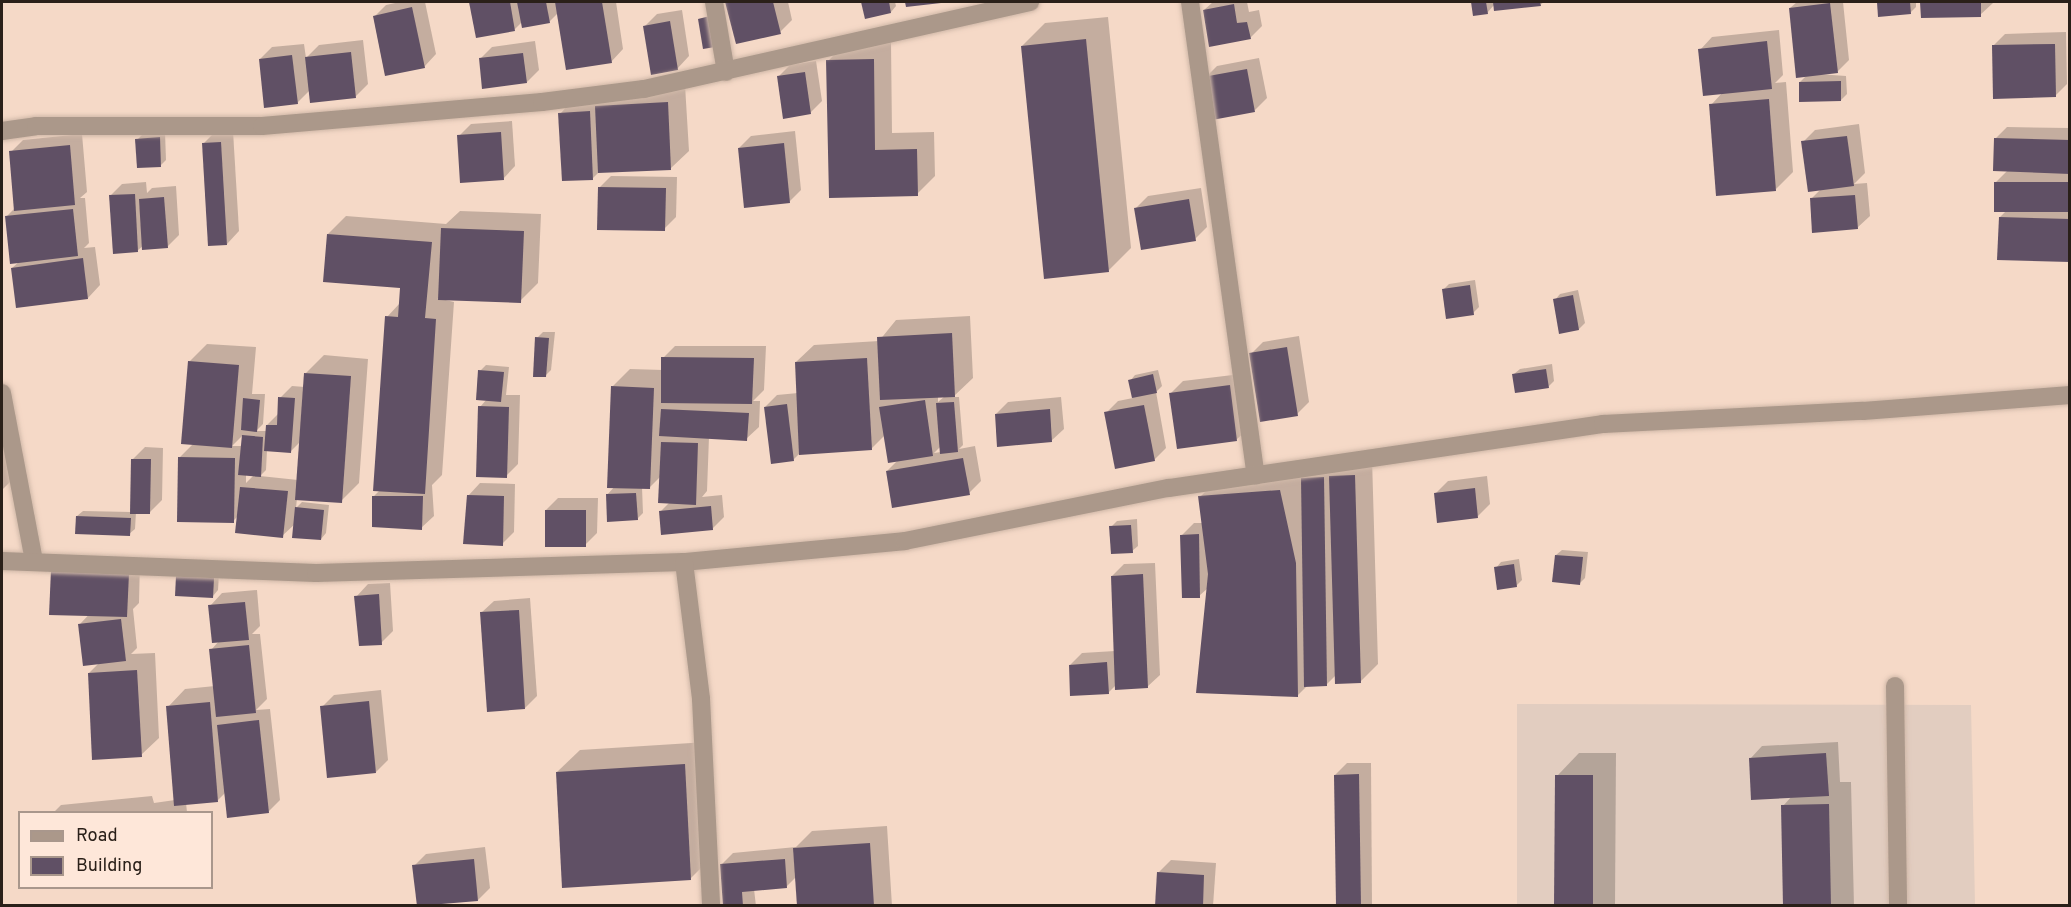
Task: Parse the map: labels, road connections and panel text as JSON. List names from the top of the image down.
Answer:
{
  "legend": ["Road", "Building"]
}
